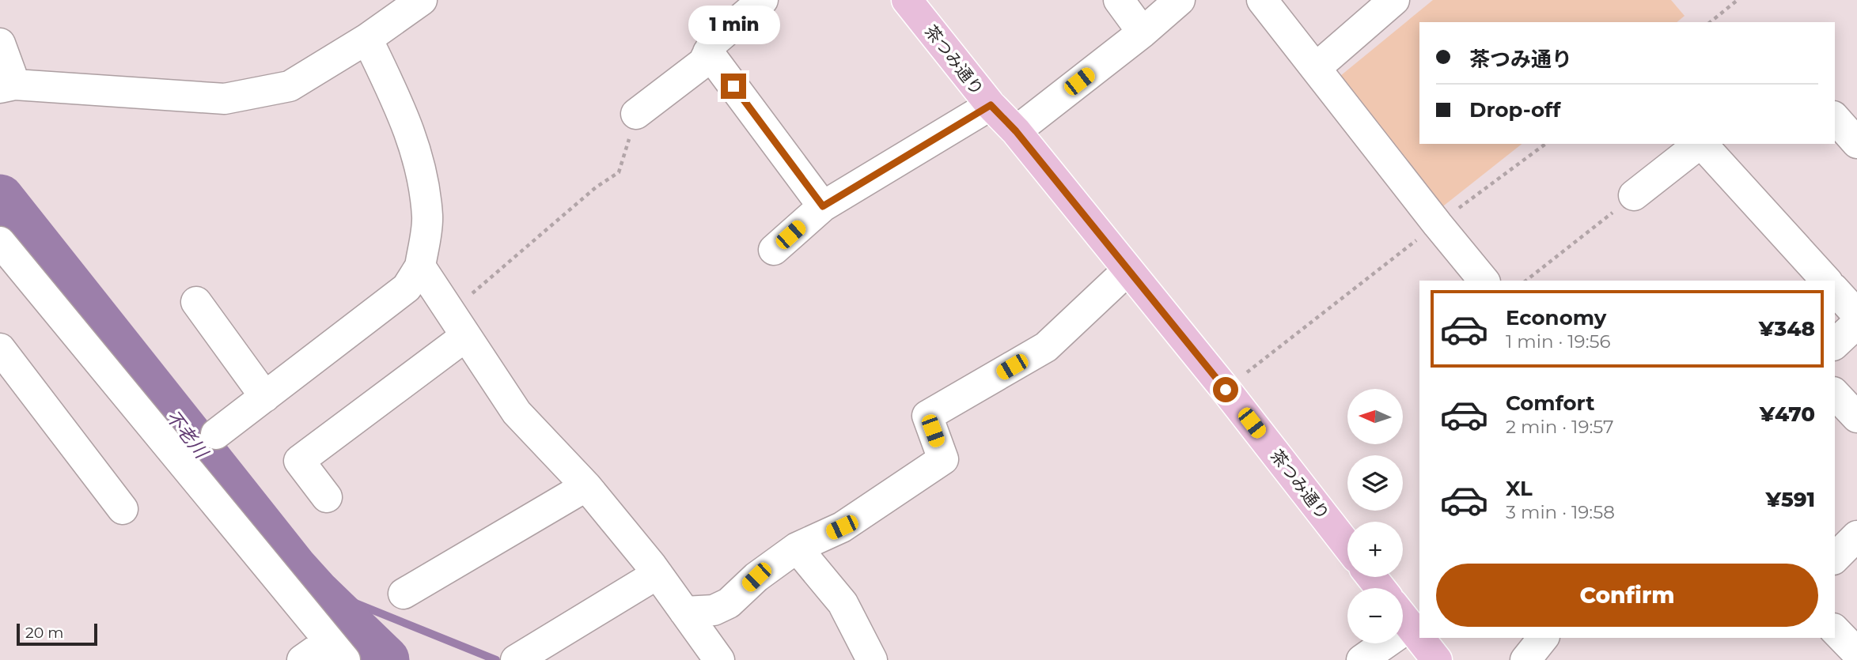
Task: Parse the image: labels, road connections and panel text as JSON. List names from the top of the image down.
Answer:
{
  "streets": {
    "main road": ["茶つみ通り"]
  },
  "water": ["不老川"],
  "scale_bar": "20 m",
  "north": "left",
  "page": {
    "bubble": "1 min",
    "banner": ["茶つみ通り", "Drop-off"],
    "list": [
      {
        "name": "Economy",
        "note": "1 min · 19:56",
        "value": "¥348"
      },
      {
        "name": "Comfort",
        "note": "2 min · 19:57",
        "value": "¥470"
      },
      {
        "name": "XL",
        "note": "3 min · 19:58",
        "value": "¥591"
      }
    ],
    "map_buttons": ["+", "−"],
    "buttons": "Confirm",
    "scale": "20 m"
  }
}
